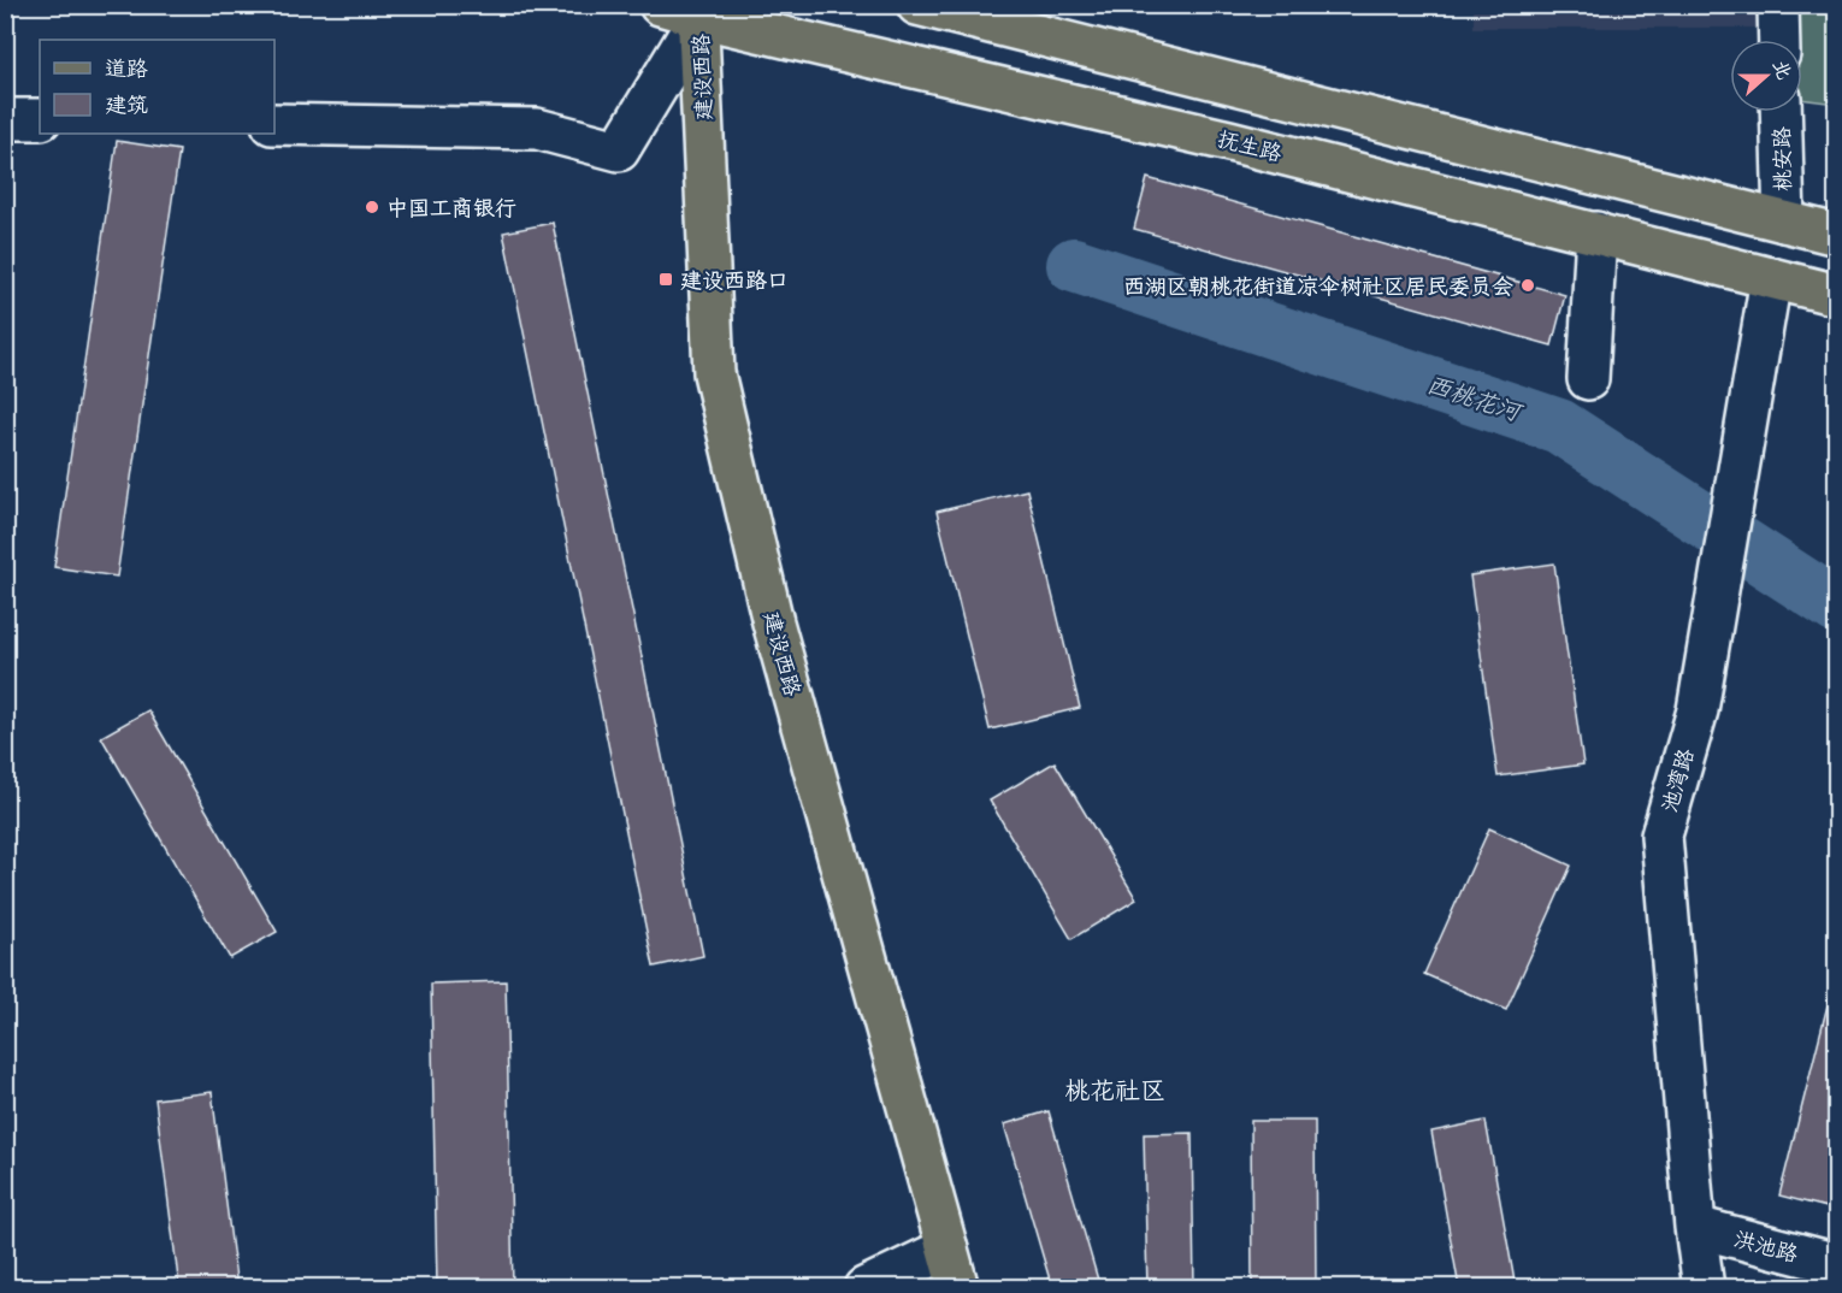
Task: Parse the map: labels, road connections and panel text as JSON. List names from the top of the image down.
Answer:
{
  "streets": {
    "main road": ["建设西路", "抚生路"],
    "street": ["桃安路", "池湾路", "洪池路"]
  },
  "crossings": [
    ["建设西路", "抚生路"],
    ["抚生路", "池湾路"],
    ["池湾路", "洪池路"]
  ],
  "districts": ["桃花社区"],
  "water": ["西桃花河"],
  "places": {
    "other": ["中国工商银行", "西湖区朝桃花街道凉伞树社区居民委员会"],
    "transit": ["建设西路口"]
  },
  "legend": ["道路", "建筑"],
  "north": "right"
}
